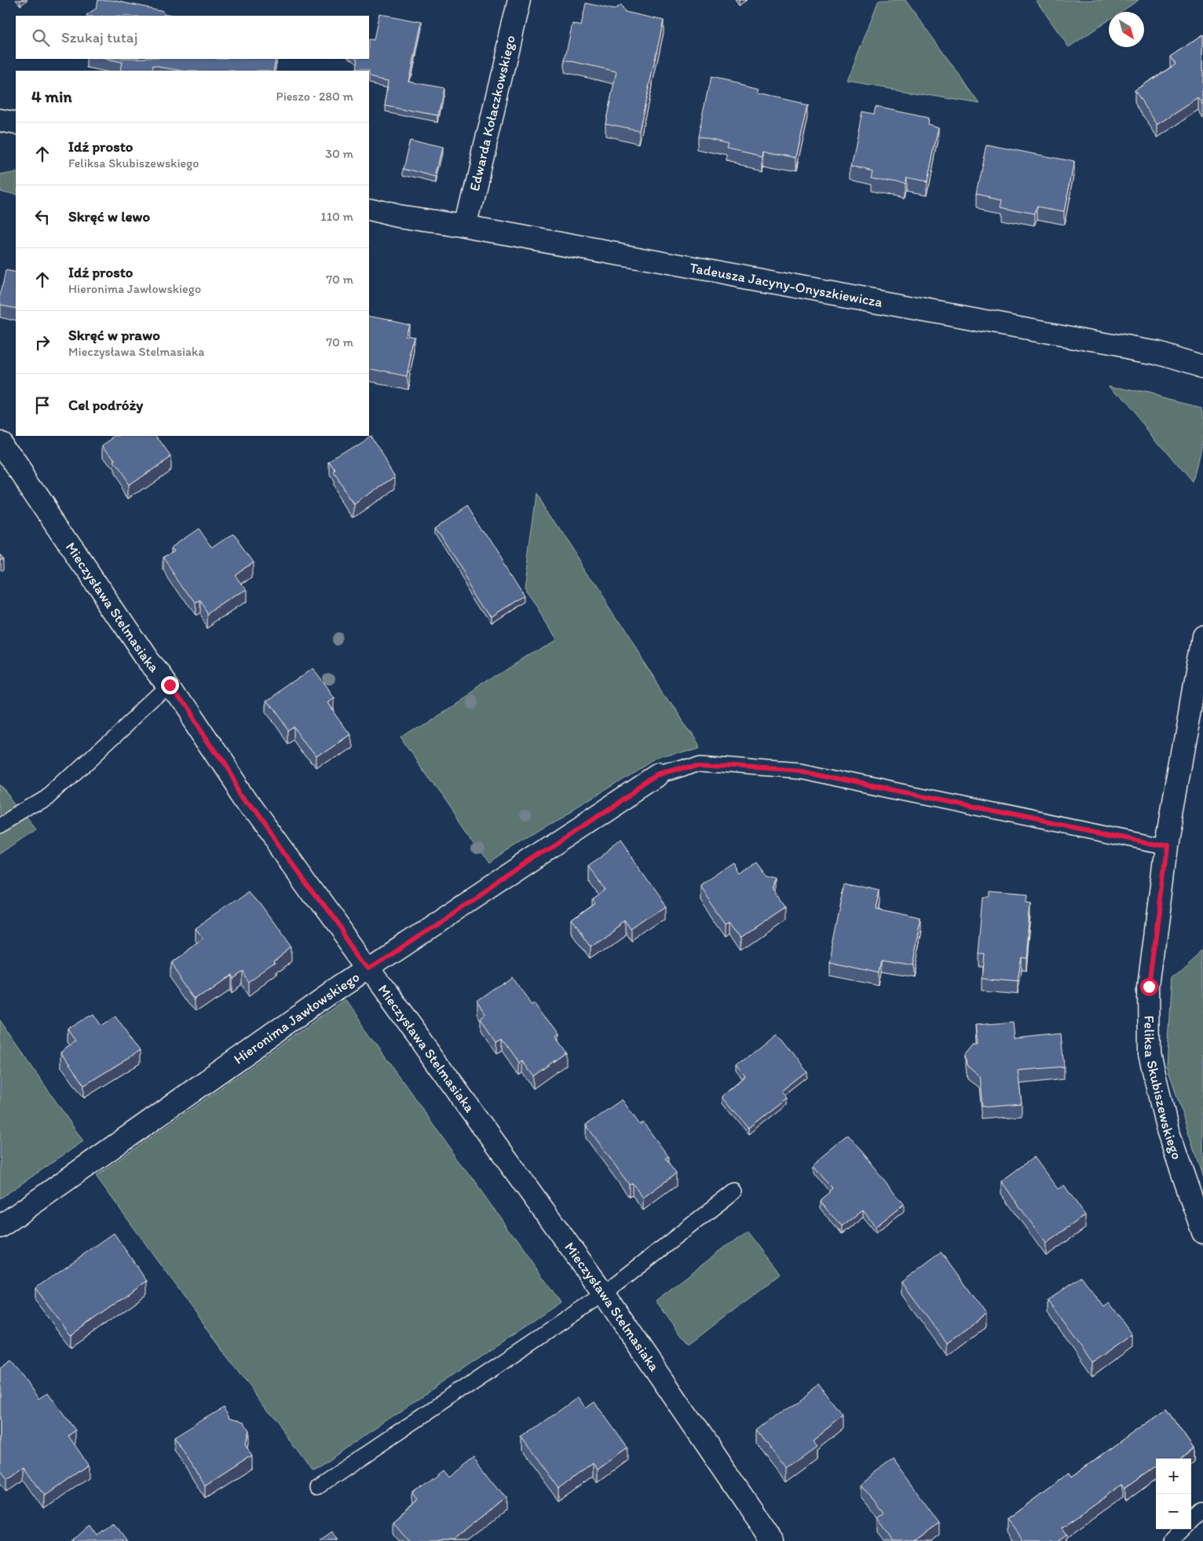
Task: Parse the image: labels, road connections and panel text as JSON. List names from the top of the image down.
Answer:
{
  "streets": {
    "street": [
      "Edwarda Kołaczkowskiego",
      "Tadeusza Jacyny-Onyszkiewicza",
      "Mieczysława Stelmasiaka",
      "Hieronima Jawłowskiego",
      "Feliksa Skubiszewskiego"
    ]
  },
  "crossings": [
    ["Edwarda Kołaczkowskiego", "Tadeusza Jacyny-Onyszkiewicza"],
    ["Mieczysława Stelmasiaka", "Hieronima Jawłowskiego"]
  ],
  "north": "bottom right",
  "page": {
    "search": "Szukaj tutaj",
    "heading": ["4 min", "Pieszo · 280 m"],
    "list": [
      ["Idź prosto", "Feliksa Skubiszewskiego", "30 m"],
      ["Skręć w lewo", "110 m"],
      ["Idź prosto", "Hieronima Jawłowskiego", "70 m"],
      ["Skręć w prawo", "Mieczysława Stelmasiaka", "70 m"],
      "Cel podróży"
    ],
    "map_buttons": ["+", "−"]
  }
}
